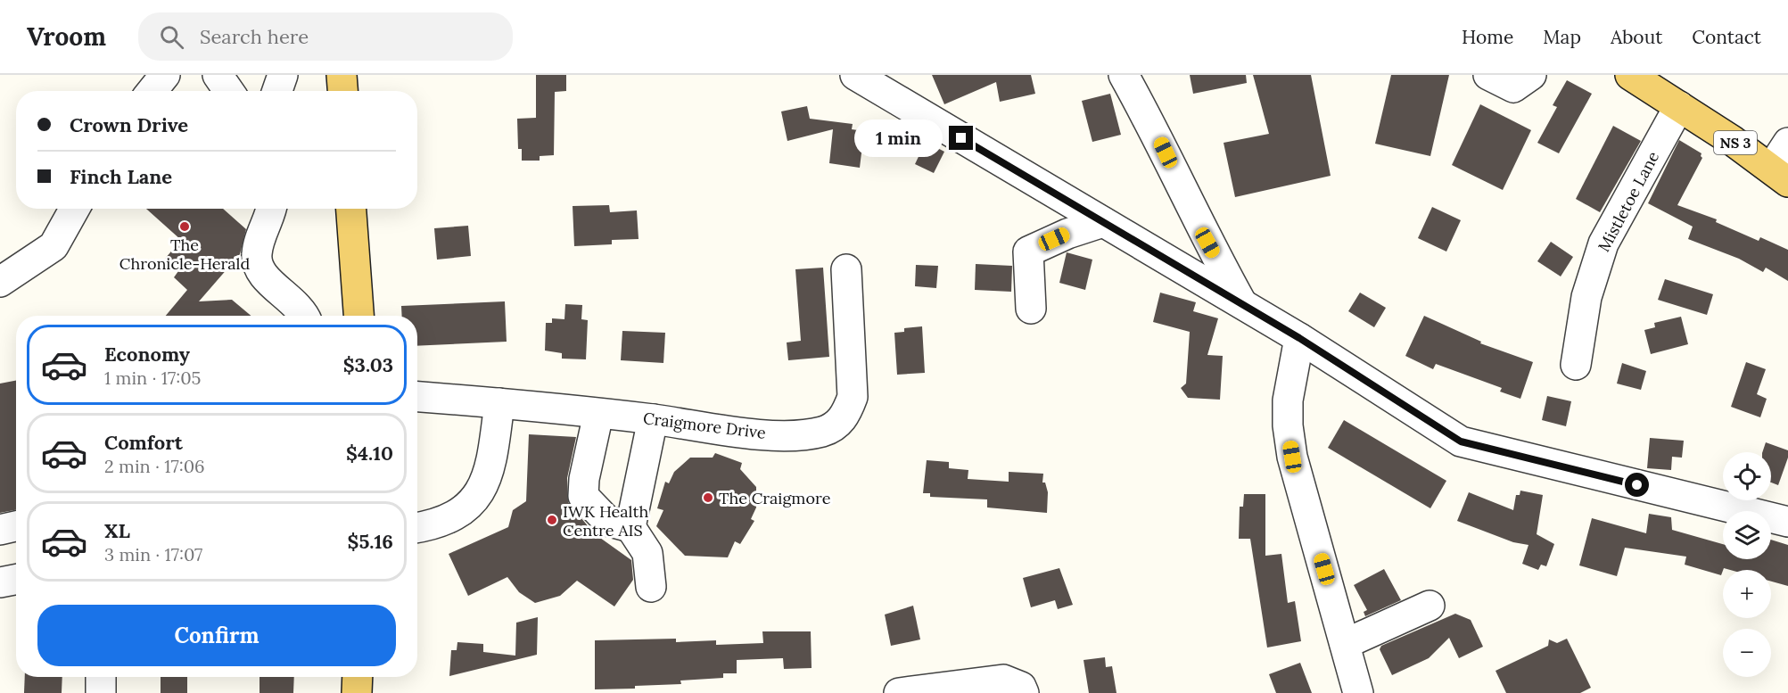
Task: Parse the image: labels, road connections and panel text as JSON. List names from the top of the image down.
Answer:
{
  "streets": {
    "main road": ["NS 3"],
    "street": ["Mistletoe Lane", "Craigmore Drive"]
  },
  "crossings": [
    ["NS 3", "Mistletoe Lane"]
  ],
  "places": ["The Chronicle-Herald", "The Craigmore", "IWK Health Centre AIS"],
  "page": {
    "header": "Vroom",
    "search": "Search here",
    "nav": [
      "Home",
      "Map",
      "About",
      "Contact"
    ],
    "banner": ["Crown Drive", "Finch Lane"],
    "bubble": "1 min",
    "list": [
      {
        "name": "Economy",
        "note": "1 min · 17:05",
        "value": "$3.03"
      },
      {
        "name": "Comfort",
        "note": "2 min · 17:06",
        "value": "$4.10"
      },
      {
        "name": "XL",
        "note": "3 min · 17:07",
        "value": "$5.16"
      }
    ],
    "map_buttons": ["+", "−"],
    "buttons": "Confirm"
  }
}
